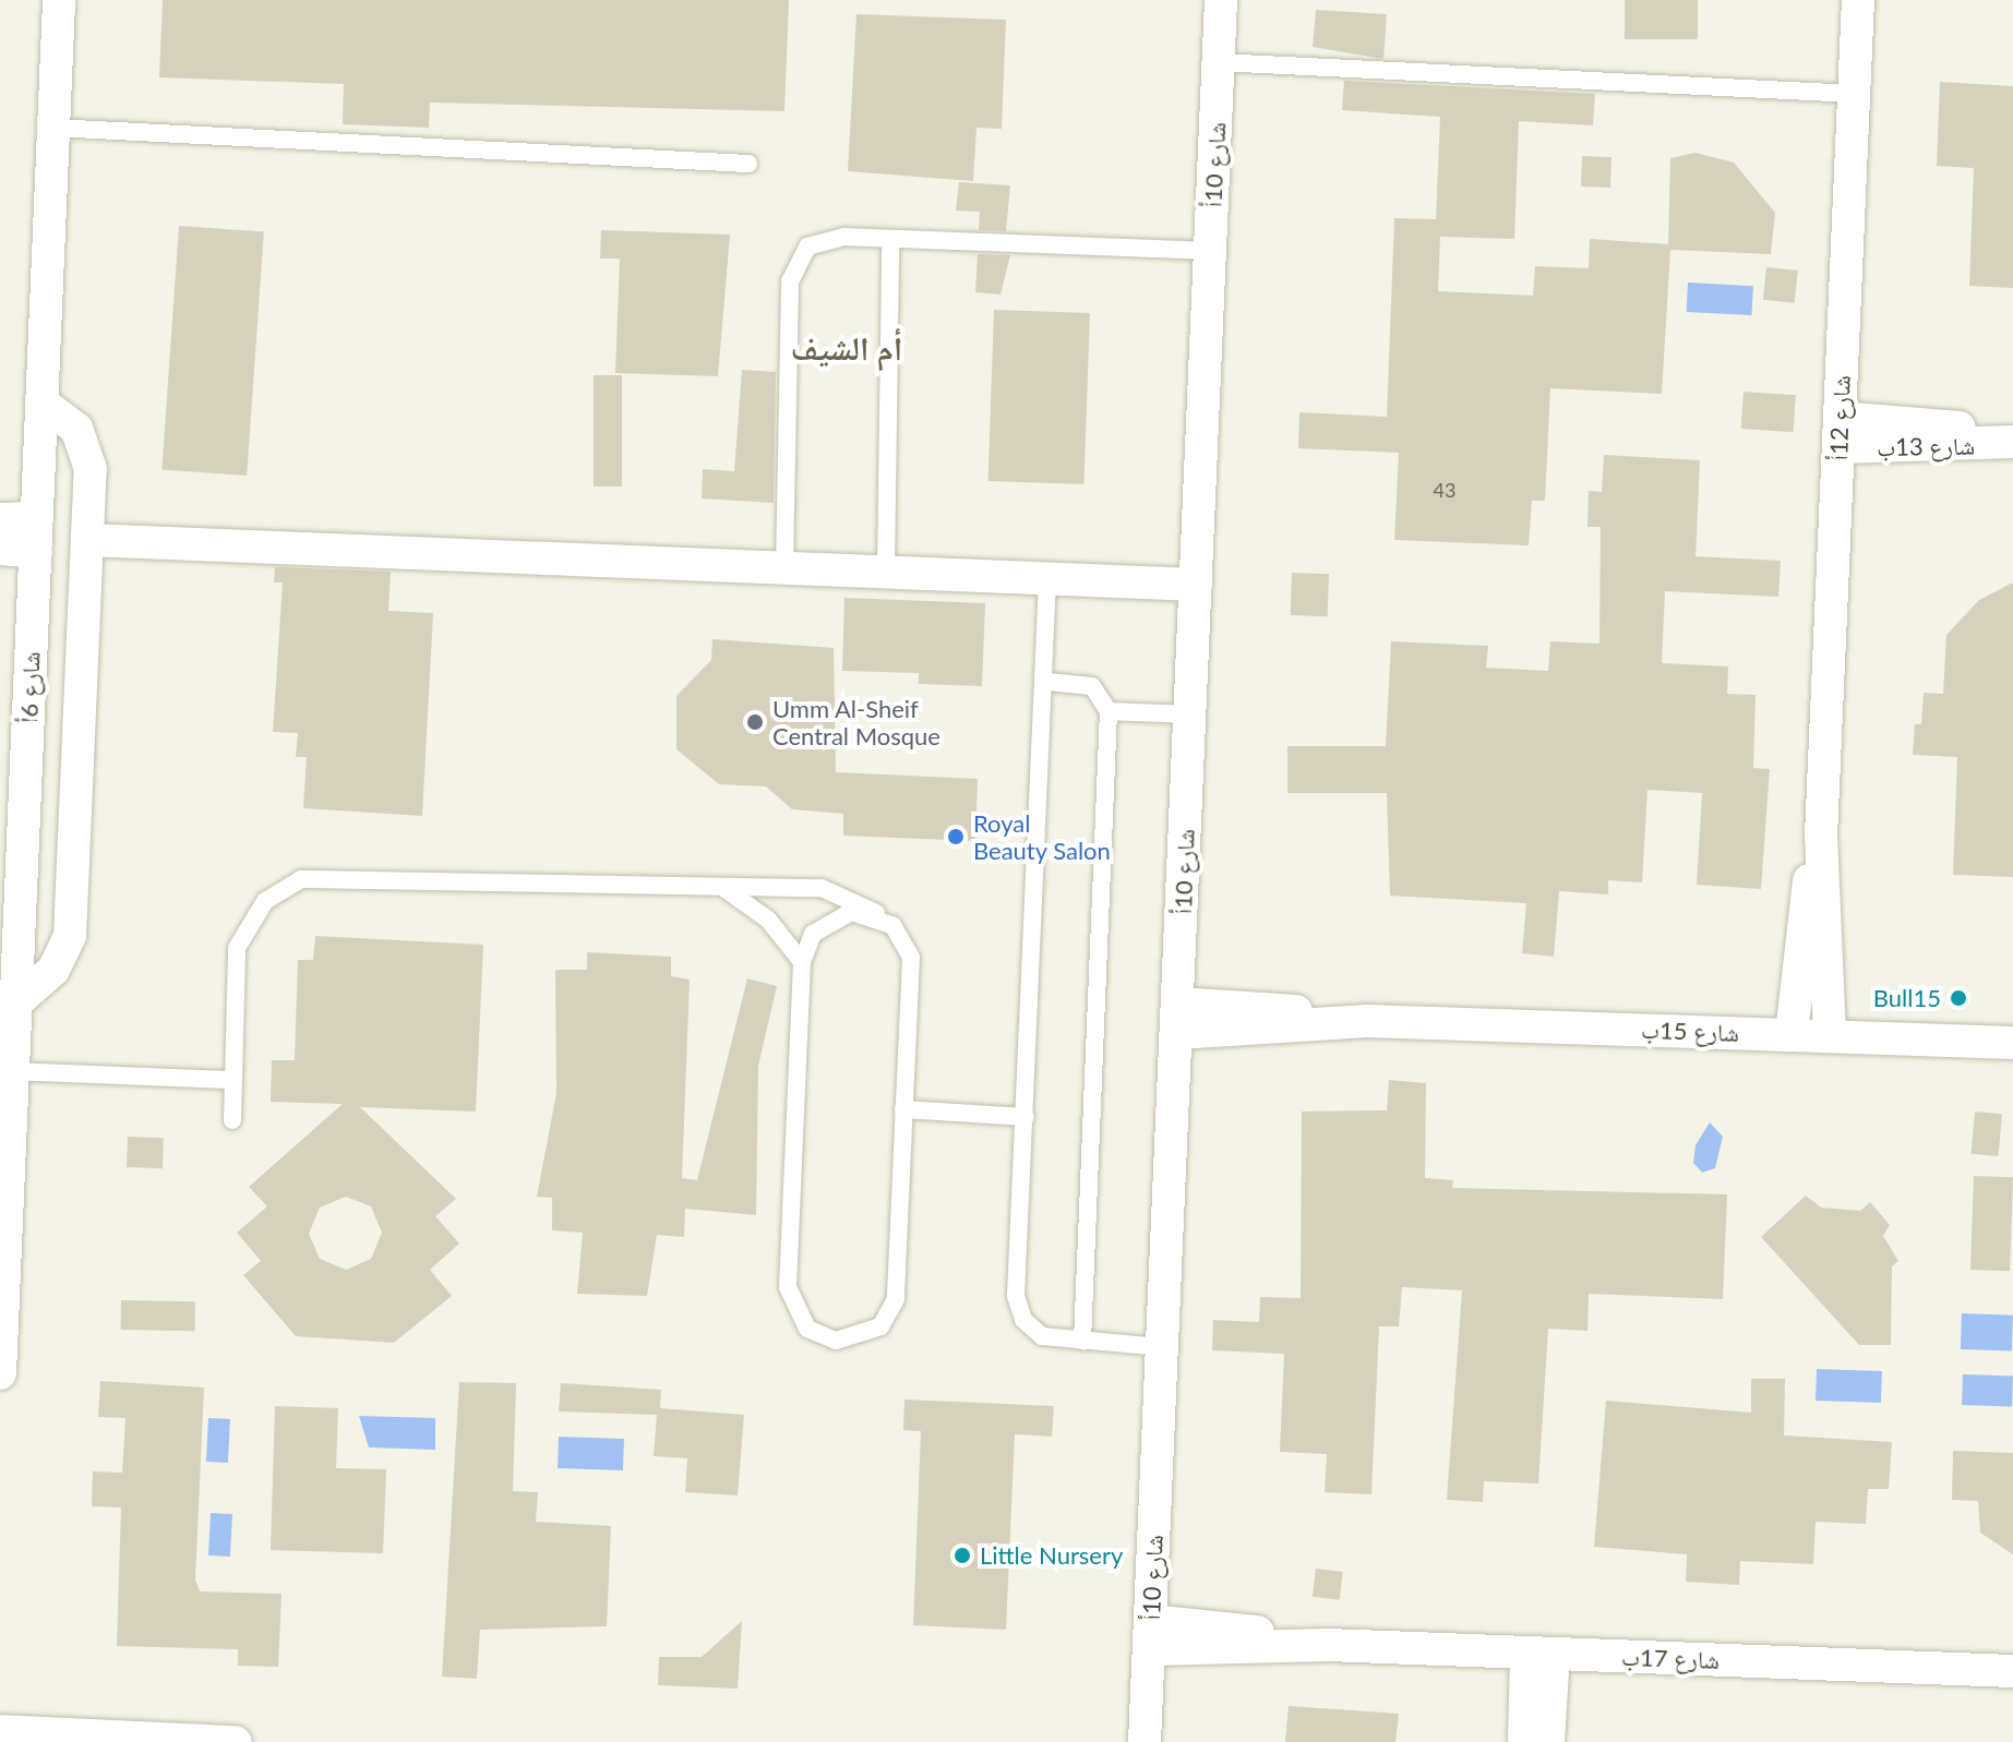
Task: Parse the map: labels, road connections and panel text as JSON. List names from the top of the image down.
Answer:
{
  "streets": {
    "street": [
      "شارع 10أ",
      "شارع 12أ",
      "شارع 13ب",
      "شارع 6أ",
      "شارع 15ب",
      "شارع 17ب"
    ]
  },
  "crossings": [
    ["شارع 10أ", "شارع 15ب"],
    ["شارع 10أ", "شارع 17ب"],
    ["شارع 12أ", "شارع 13ب"],
    ["شارع 12أ", "شارع 15ب"]
  ],
  "districts": ["أم الشيف"],
  "places": [
    "Umm Al-Sheif Central Mosque",
    "Royal Beauty Salon",
    "Bull15",
    "Little Nursery"
  ],
  "house_numbers": ["43"]
}
